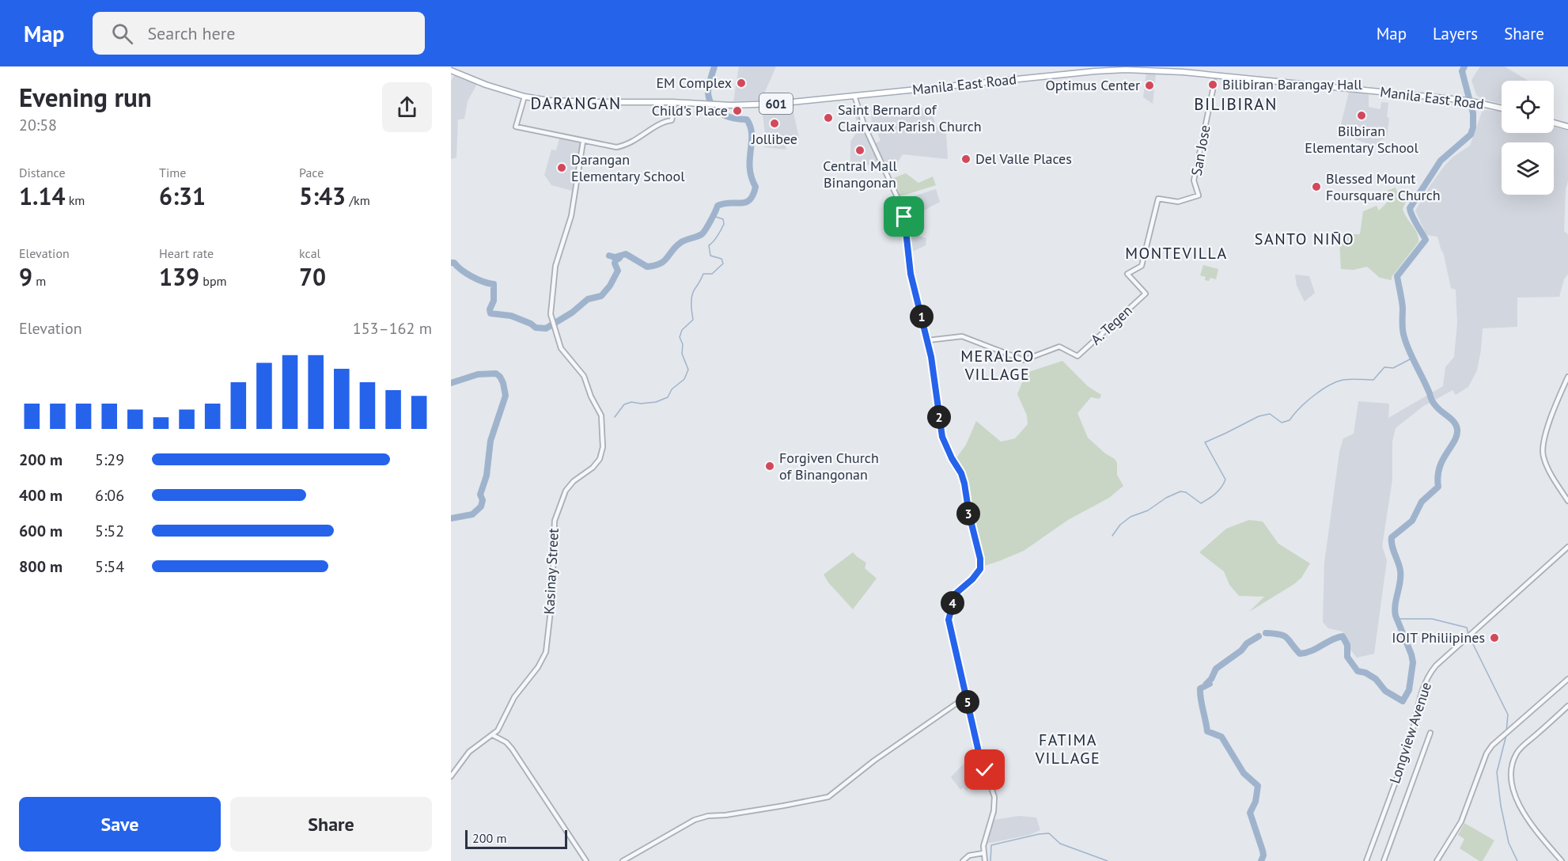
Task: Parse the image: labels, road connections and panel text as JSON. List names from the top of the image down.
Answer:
{
  "streets": {
    "main road": ["Manila East Road", "601"],
    "street": [
      "San Jose",
      "A. Tegen",
      "Kasinay Street",
      "Longview Avenue"
    ]
  },
  "crossings": [
    ["San Jose", "A. Tegen"]
  ],
  "districts": [
    "DARANGAN",
    "BILIBIRAN",
    "SANTO NIÑO",
    "MONTEVILLA",
    "MERALCO VILLAGE",
    "FATIMA VILLAGE"
  ],
  "places": [
    "EM Complex",
    "Bilibiran Barangay Hall",
    "Optimus Center",
    "Child's Place",
    "Bilbiran Elementary School",
    "Saint Bernard of Clairvaux Parish Church",
    "Jollibee",
    "Central Mall Binangonan",
    "Del Valle Places",
    "Darangan Elementary School",
    "Blessed Mount Foursquare Church",
    "Forgiven Church of Binangonan",
    "IOIT Philiipines"
  ],
  "scale_bar": "200 m",
  "page": {
    "header": "Map",
    "search": "Search here",
    "nav": ["Map", "Layers", "Share"],
    "heading": ["Evening run", "20:58"],
    "stats": [
      ["Distance", "1.14 km"],
      ["Time", "6:31"],
      ["Pace", "5:43 /km"],
      ["Elevation", "9 m"],
      ["Heart rate", "139 bpm"],
      ["kcal", "70"]
    ],
    "pins": [
      "1",
      "2",
      "3",
      "4",
      "5"
    ],
    "chart": ["Elevation", "153–162 m"],
    "list": [
      {
        "name": "200 m",
        "note": "5:29"
      },
      {
        "name": "400 m",
        "note": "6:06"
      },
      {
        "name": "600 m",
        "note": "5:52"
      },
      {
        "name": "800 m",
        "note": "5:54"
      }
    ],
    "buttons": ["Save", "Share"],
    "scale": "200 m"
  }
}
